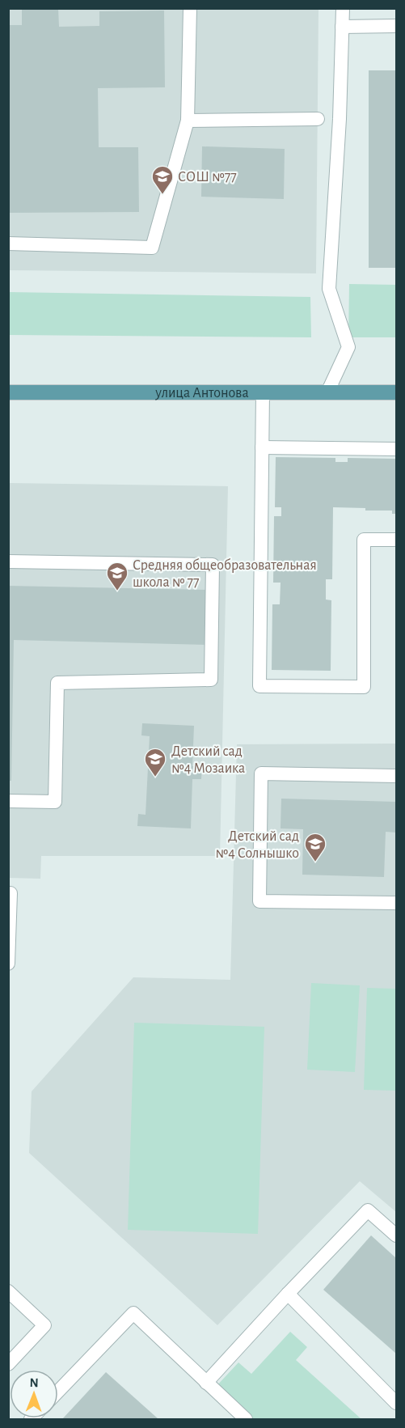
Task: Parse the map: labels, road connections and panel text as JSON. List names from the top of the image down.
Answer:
{
  "streets": {
    "main road": ["улица Антонова"]
  },
  "places": {
    "school or university": [
      "СОШ №77",
      "Средняя общеобразовательная школа № 77",
      "Детский сад №4 Мозаика",
      "Детский сад №4 Солнышко"
    ]
  },
  "north": "top"
}
